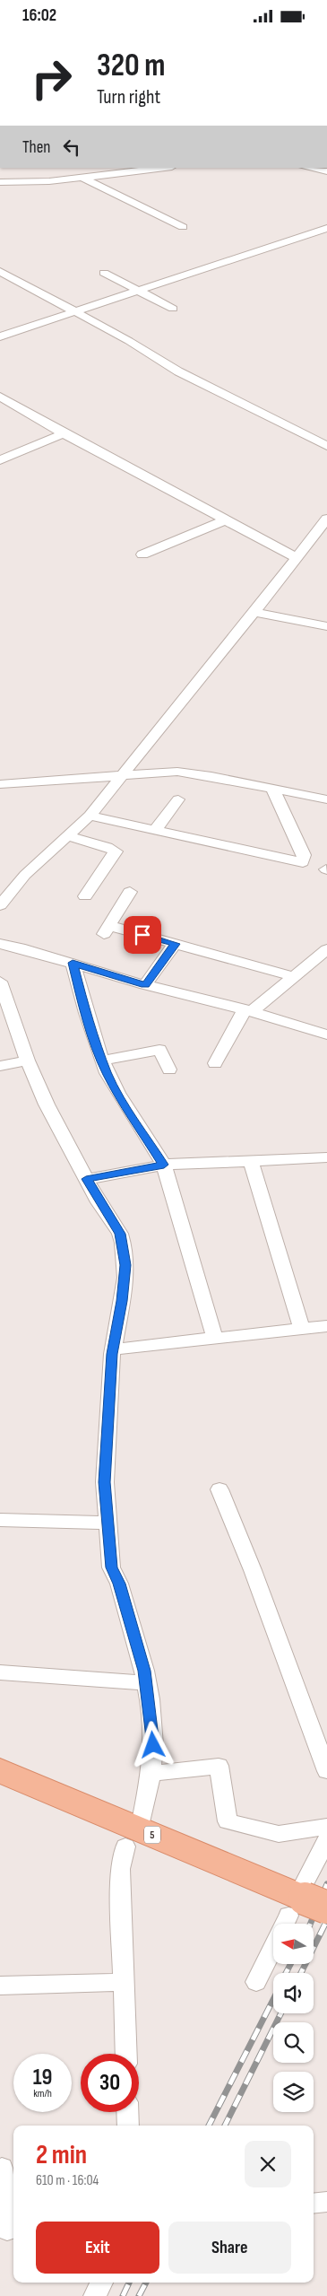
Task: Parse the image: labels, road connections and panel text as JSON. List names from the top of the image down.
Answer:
{
  "streets": {
    "main road": ["5"]
  },
  "north": "left",
  "page": {
    "status": "16:02",
    "turn": ["320 m", "Turn right"],
    "then": "Then",
    "speed": "19 km/h",
    "limit": "30",
    "heading": ["2 min", "610 m · 16:04"],
    "buttons": ["Exit", "Share"]
  }
}
